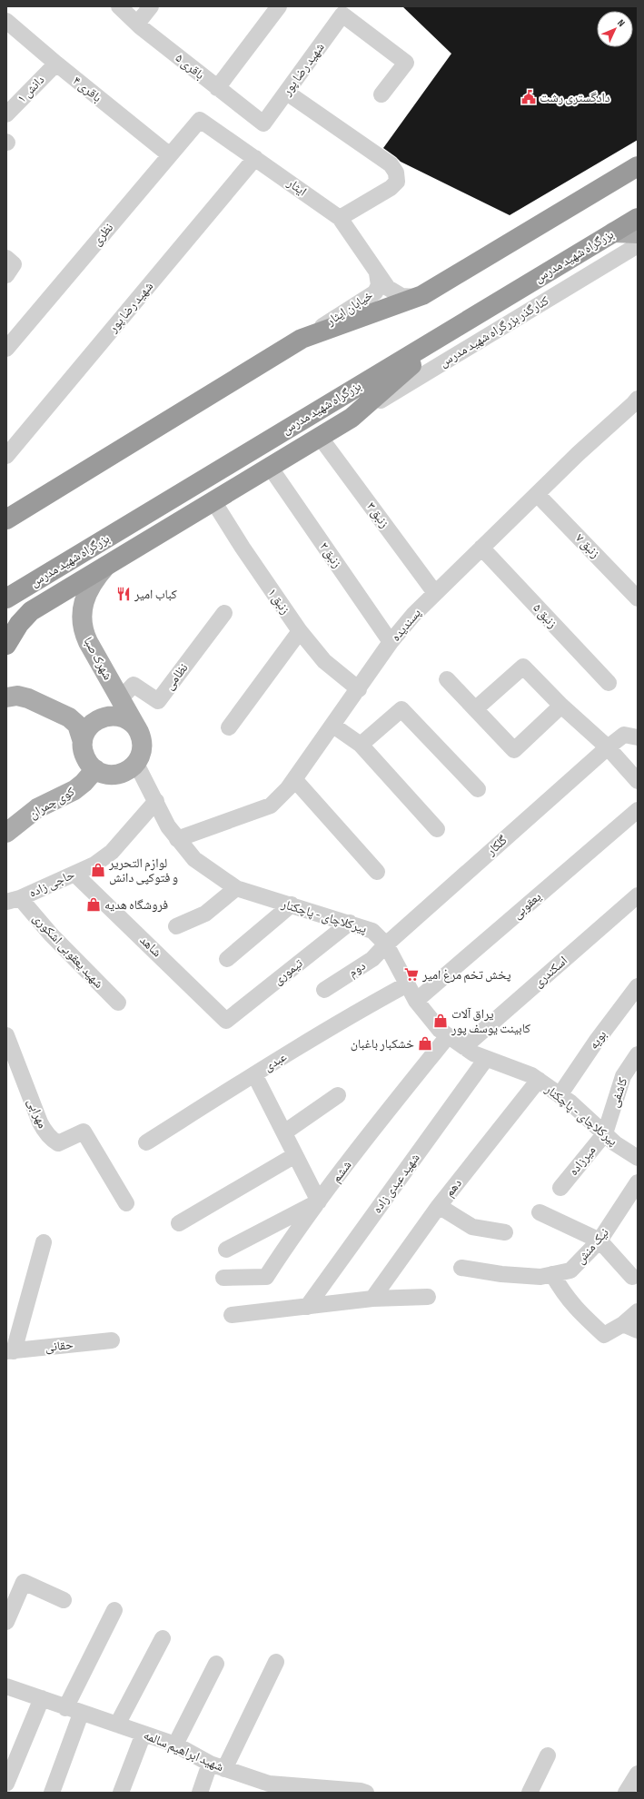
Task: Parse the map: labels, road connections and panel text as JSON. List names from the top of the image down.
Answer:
{
  "streets": {
    "highway": ["بزرگراه شهید مدرس"],
    "main road": ["شهرک صبا", "کوی چمران"],
    "street": [
      "باقری ۵",
      "شهید رضا پور",
      "دانش ۱",
      "باقری ۴",
      "ایثار",
      "نظری",
      "خیابان ایثار",
      "کنارگذر بزرگراه شهید مدرس",
      "زنبق ۳",
      "زنبق ۷",
      "زنبق ۲",
      "زنبق ۱",
      "زنبق ۵",
      "پسندیده",
      "نظامی",
      "گلکار",
      "حاجی زاده",
      "یعقوبی",
      "پیرکلاچای - پاچکنار",
      "شاهد",
      "شهید یعقوبی اشکوری",
      "دوم",
      "تیموری",
      "اسکندری",
      "بویه",
      "عبدی",
      "کاشفی",
      "مهرابی",
      "میرزاده",
      "ششم",
      "شهید عبدی زاده",
      "دهم",
      "نیک منش",
      "حقانی",
      "شهید ابراهیم سالمه"
    ]
  },
  "crossings": [
    ["باقری ۵", "شهید رضا پور"],
    ["شهید رضا پور", "ایثار"],
    ["دانش ۱", "باقری ۴"],
    ["باقری ۴", "نظری"],
    ["ایثار", "نظری"],
    ["ایثار", "خیابان ایثار"],
    ["بزرگراه شهید مدرس", "کنارگذر بزرگراه شهید مدرس"],
    ["بزرگراه شهید مدرس", "زنبق ۳"],
    ["بزرگراه شهید مدرس", "زنبق ۲"],
    ["بزرگراه شهید مدرس", "زنبق ۱"],
    ["بزرگراه شهید مدرس", "شهرک صبا"],
    ["زنبق ۳", "پسندیده"],
    ["زنبق ۷", "پسندیده"],
    ["زنبق ۲", "پسندیده"],
    ["زنبق ۱", "پسندیده"],
    ["زنبق ۵", "پسندیده"],
    ["پسندیده", "پیرکلاچای - پاچکنار"],
    ["شهرک صبا", "نظامی"],
    ["شهرک صبا", "کوی چمران"],
    ["شهرک صبا", "پیرکلاچای - پاچکنار"],
    ["کوی چمران", "پیرکلاچای - پاچکنار"],
    ["گلکار", "پیرکلاچای - پاچکنار"],
    ["گلکار", "دوم"],
    ["حاجی زاده", "پیرکلاچای - پاچکنار"],
    ["حاجی زاده", "شاهد"],
    ["حاجی زاده", "شهید یعقوبی اشکوری"],
    ["یعقوبی", "پیرکلاچای - پاچکنار"],
    ["پیرکلاچای - پاچکنار", "دوم"],
    ["پیرکلاچای - پاچکنار", "تیموری"],
    ["پیرکلاچای - پاچکنار", "اسکندری"],
    ["پیرکلاچای - پاچکنار", "بویه"],
    ["پیرکلاچای - پاچکنار", "عبدی"],
    ["پیرکلاچای - پاچکنار", "کاشفی"],
    ["پیرکلاچای - پاچکنار", "میرزاده"],
    ["پیرکلاچای - پاچکنار", "ششم"],
    ["پیرکلاچای - پاچکنار", "شهید عبدی زاده"],
    ["پیرکلاچای - پاچکنار", "دهم"],
    ["شاهد", "تیموری"],
    ["کاشفی", "میرزاده"]
  ],
  "places": {
    "public building": ["دادگستری رشت"],
    "restaurant": ["کباب امیر"],
    "shop": [
      "لوازم التحریر و فتوکپی دانش",
      "فروشگاه هدیه",
      "یراق آلات کابینت یوسف پور",
      "خشکبار باغبان"
    ],
    "supermarket": ["پخش تخم مرغ امیر"]
  },
  "north": "top right"
}
